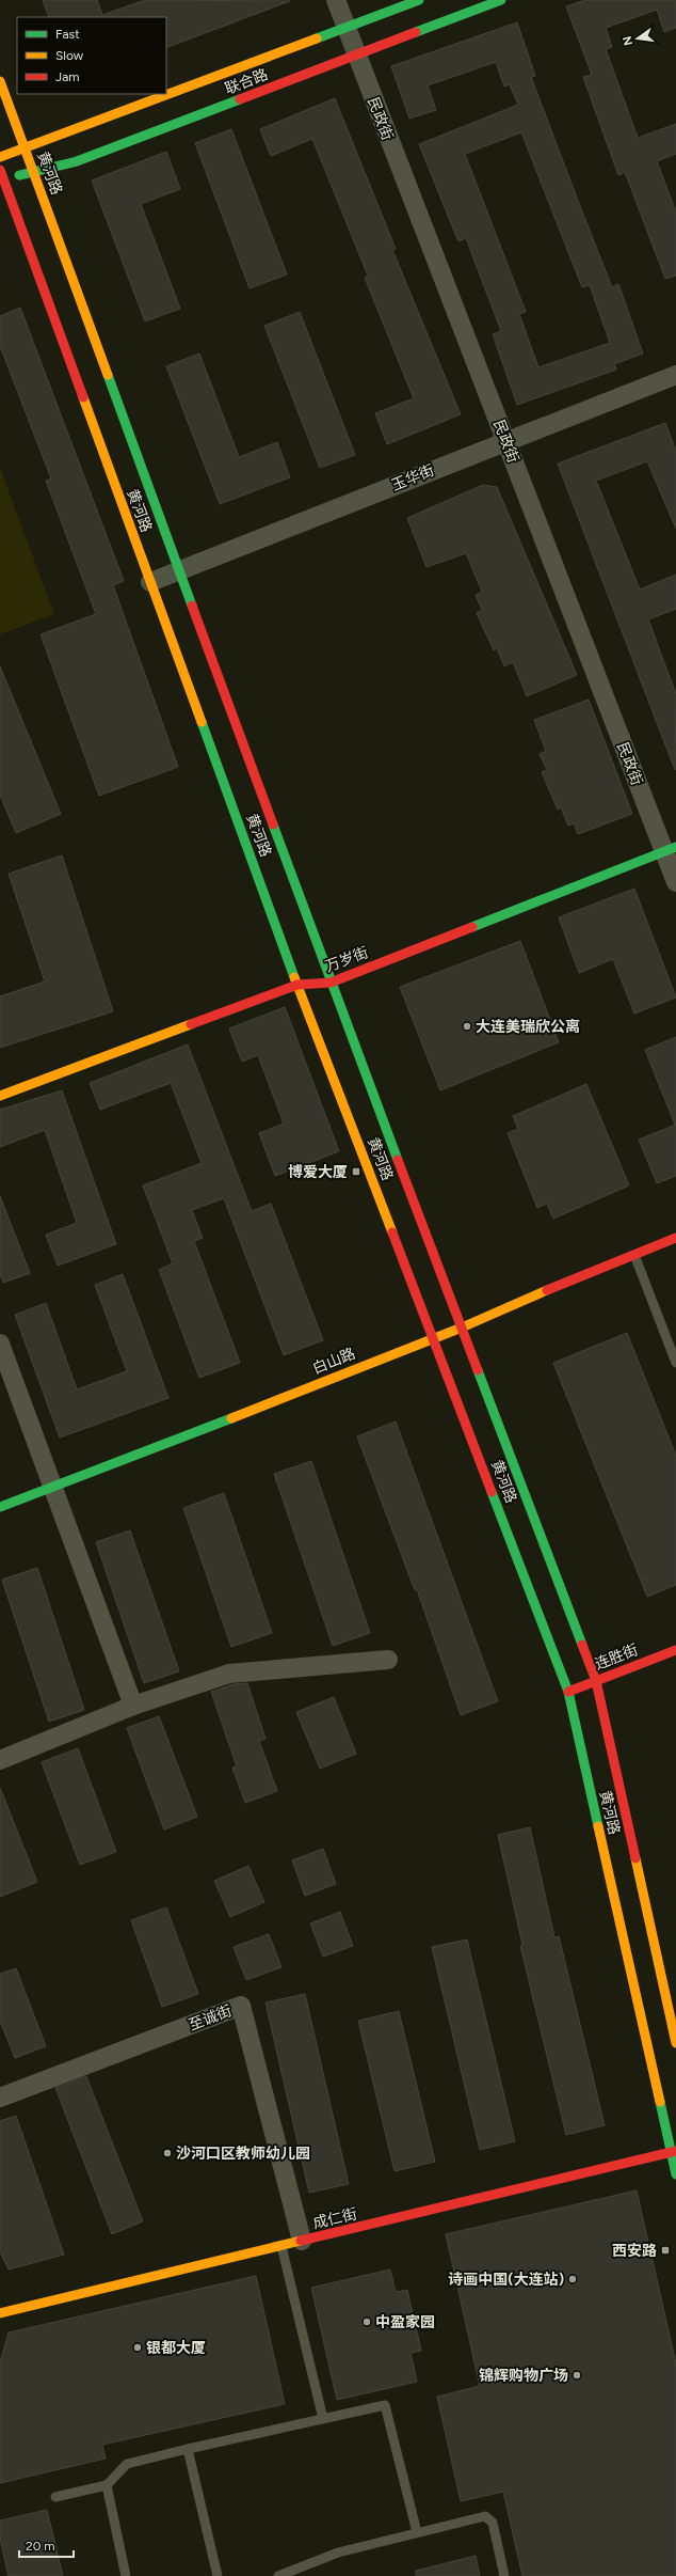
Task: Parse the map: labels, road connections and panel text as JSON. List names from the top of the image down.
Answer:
{
  "streets": {
    "main road": [
      "联合路",
      "黄河路",
      "万岁街",
      "白山路",
      "连胜街",
      "成仁街"
    ],
    "street": ["民政街", "玉华街", "至诚街"]
  },
  "crossings": [
    ["联合路", "民政街"],
    ["联合路", "黄河路"],
    ["民政街", "玉华街"],
    ["民政街", "万岁街"],
    ["黄河路", "玉华街"],
    ["黄河路", "万岁街"],
    ["黄河路", "白山路"],
    ["黄河路", "连胜街"],
    ["黄河路", "成仁街"],
    ["至诚街", "成仁街"]
  ],
  "places": {
    "other": [
      "大连美瑞欣公离",
      "沙河口区教师幼儿园",
      "诗画中国(大连站)",
      "中盈家园",
      "银都大厦",
      "锦辉购物广场"
    ],
    "transit": ["博爱大厦", "西安路"]
  },
  "legend": ["Fast", "Slow", "Jam"],
  "scale_bar": "20 m",
  "north": "left"
}
